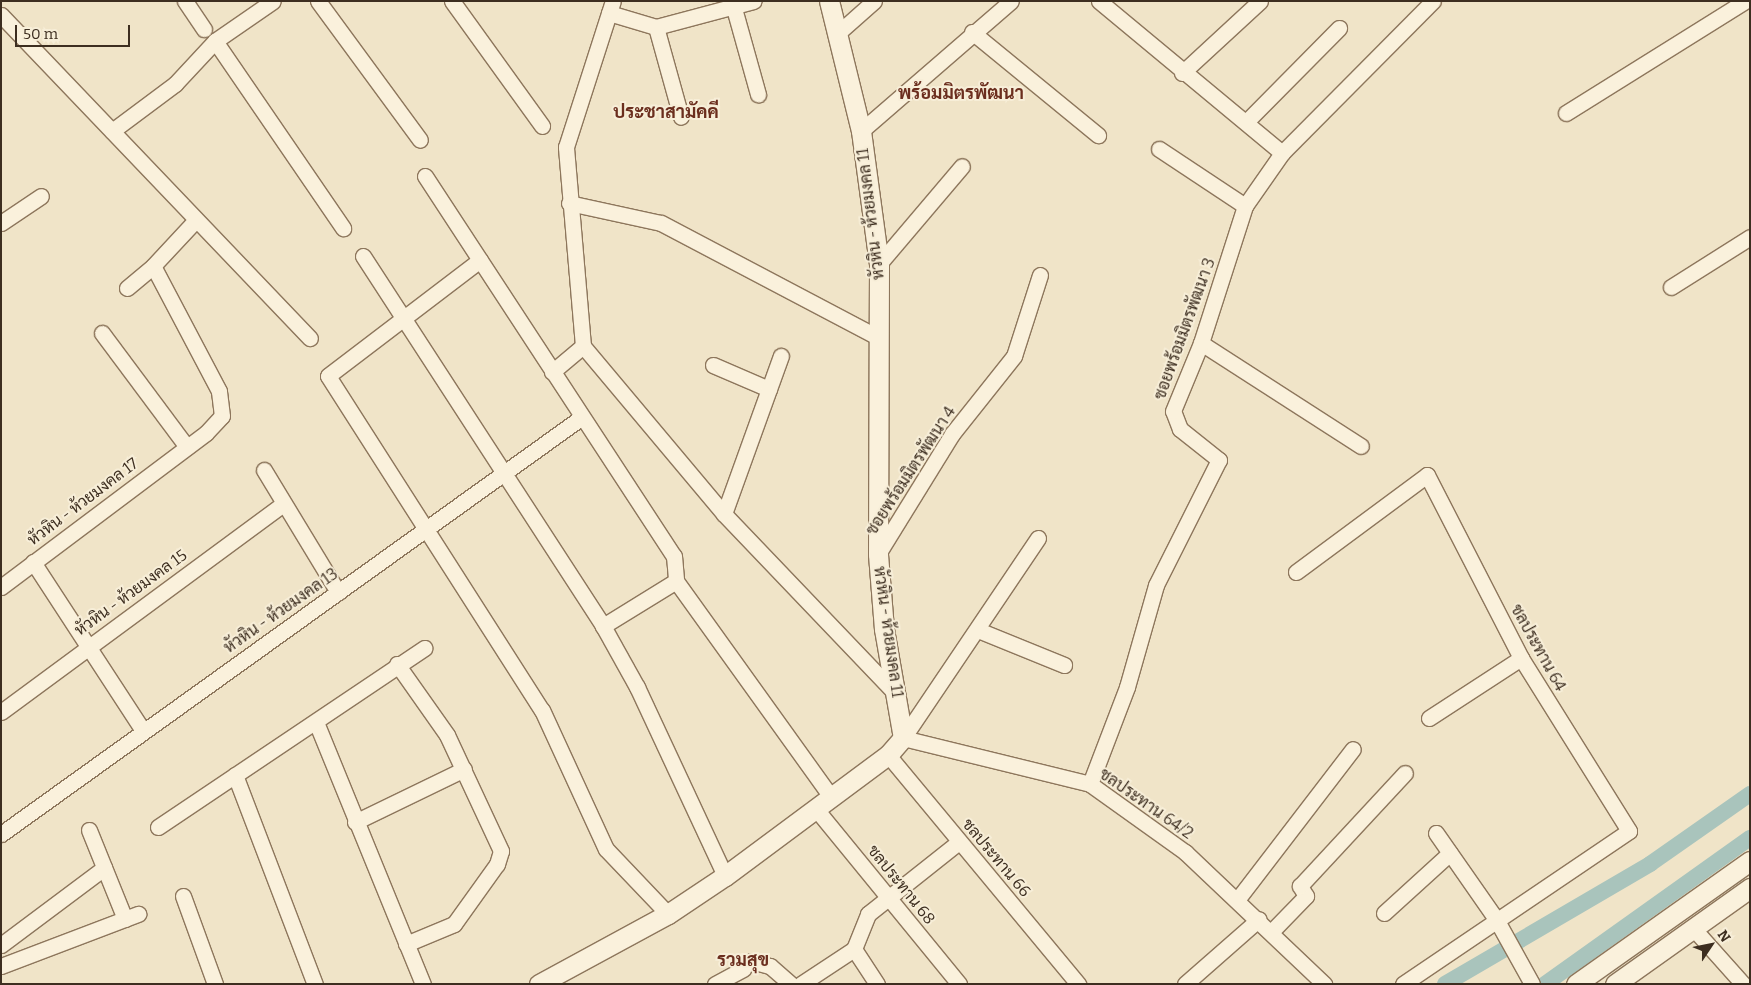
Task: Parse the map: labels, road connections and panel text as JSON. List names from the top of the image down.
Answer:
{
  "streets": {
    "street": [
      "หัวหิน - ห้วยมงคล 11",
      "ซอยพร้อมมิตรพัฒนา 3",
      "ซอยพร้อมมิตรพัฒนา 4",
      "หัวหิน - ห้วยมงคล 17",
      "หัวหิน - ห้วยมงคล 15",
      "หัวหิน - ห้วยมงคล 13",
      "ชลประทาน 64",
      "ชลประทาน 64/2",
      "ชลประทาน 66",
      "ชลประทาน 68"
    ]
  },
  "crossings": [
    ["หัวหิน - ห้วยมงคล 11", "ซอยพร้อมมิตรพัฒนา 4"],
    ["หัวหิน - ห้วยมงคล 11", "ชลประทาน 64/2"],
    ["ซอยพร้อมมิตรพัฒนา 3", "ชลประทาน 64/2"]
  ],
  "districts": ["พร้อมมิตรพัฒนา", "ประชาสามัคคี", "รวมสุข"],
  "scale_bar": "50 m",
  "north": "top right"
}
